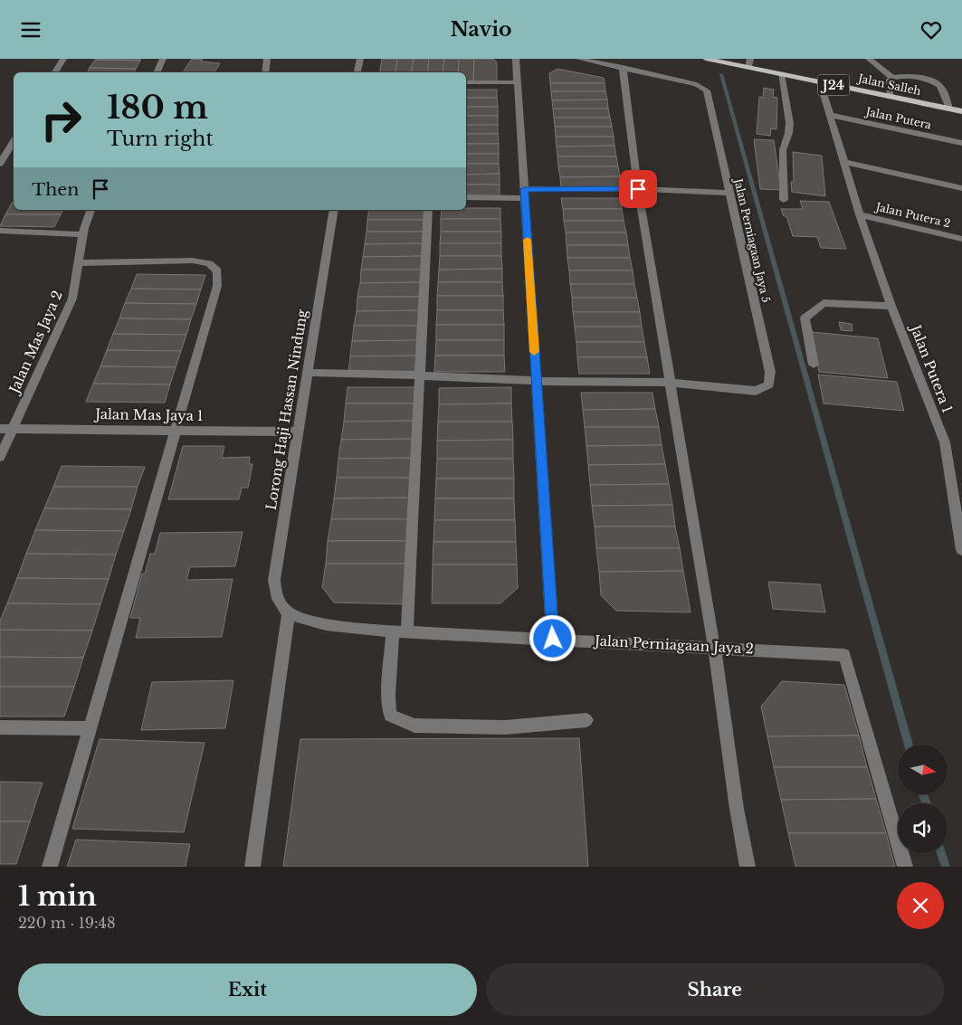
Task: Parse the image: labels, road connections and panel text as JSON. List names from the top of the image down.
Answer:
{
  "streets": {
    "main road": ["J24", "Jalan Salleh"],
    "street": [
      "Jalan Putera",
      "Jalan Putera 2",
      "Jalan Perniagaan Jaya 5",
      "Jalan Mas Jaya 2",
      "Jalan Putera 1",
      "Lorong Haji Hassan Nindung",
      "Jalan Mas Jaya 1",
      "Jalan Perniagaan Jaya 2"
    ]
  },
  "crossings": [
    ["Jalan Salleh", "Jalan Putera 1"],
    ["Jalan Putera", "Jalan Putera 1"],
    ["Jalan Putera 2", "Jalan Putera 1"],
    ["Jalan Mas Jaya 2", "Jalan Mas Jaya 1"],
    ["Lorong Haji Hassan Nindung", "Jalan Mas Jaya 1"],
    ["Lorong Haji Hassan Nindung", "Jalan Perniagaan Jaya 2"]
  ],
  "north": "right",
  "page": {
    "header": "Navio",
    "turn": ["180 m", "Turn right"],
    "then": "Then",
    "heading": ["1 min", "220 m · 19:48"],
    "buttons": ["Exit", "Share"]
  }
}
